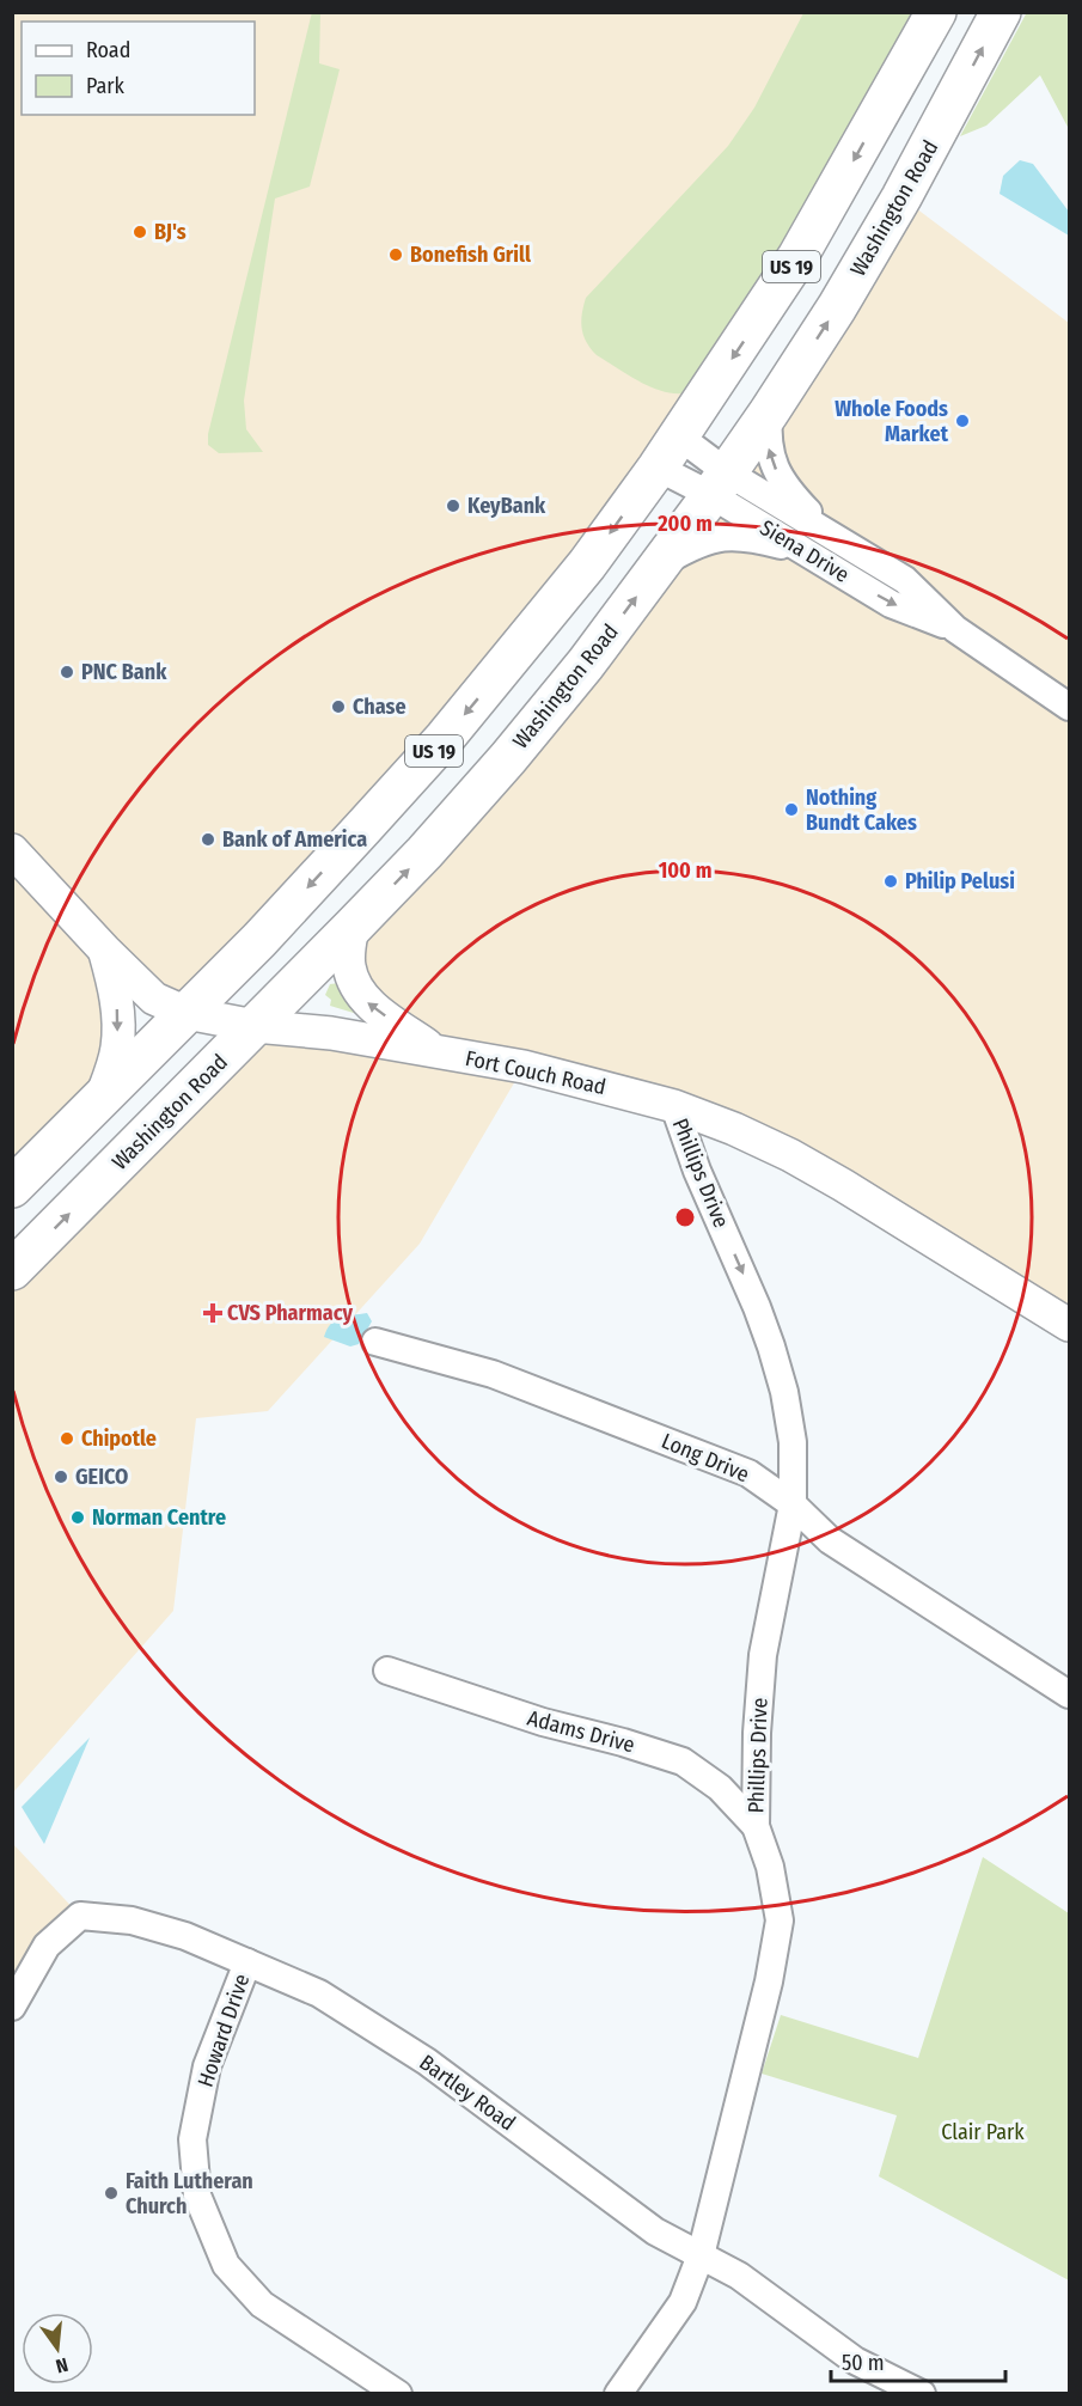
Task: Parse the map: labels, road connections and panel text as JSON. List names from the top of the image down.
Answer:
{
  "streets": {
    "main road": ["Washington Road", "US 19"],
    "street": [
      "Siena Drive",
      "Fort Couch Road",
      "Phillips Drive",
      "Long Drive",
      "Adams Drive",
      "Howard Drive",
      "Bartley Road"
    ]
  },
  "crossings": [
    ["Washington Road", "Siena Drive"],
    ["Washington Road", "Fort Couch Road"],
    ["US 19", "Siena Drive"],
    ["US 19", "Fort Couch Road"],
    ["Fort Couch Road", "Phillips Drive"],
    ["Phillips Drive", "Long Drive"],
    ["Phillips Drive", "Adams Drive"],
    ["Phillips Drive", "Bartley Road"],
    ["Howard Drive", "Bartley Road"]
  ],
  "parks": ["Clair Park"],
  "places": {
    "other": [
      "BJ's",
      "Bonefish Grill",
      "Whole Foods Market",
      "KeyBank",
      "PNC Bank",
      "Chase",
      "Nothing Bundt Cakes",
      "Bank of America",
      "Philip Pelusi",
      "Chipotle",
      "GEICO",
      "Norman Centre",
      "Faith Lutheran Church"
    ],
    "health": ["CVS Pharmacy"]
  },
  "legend": ["Road", "Park"],
  "scale_bar": "50 m",
  "north": "bottom",
  "rings": ["200 m", "100 m"]
}
